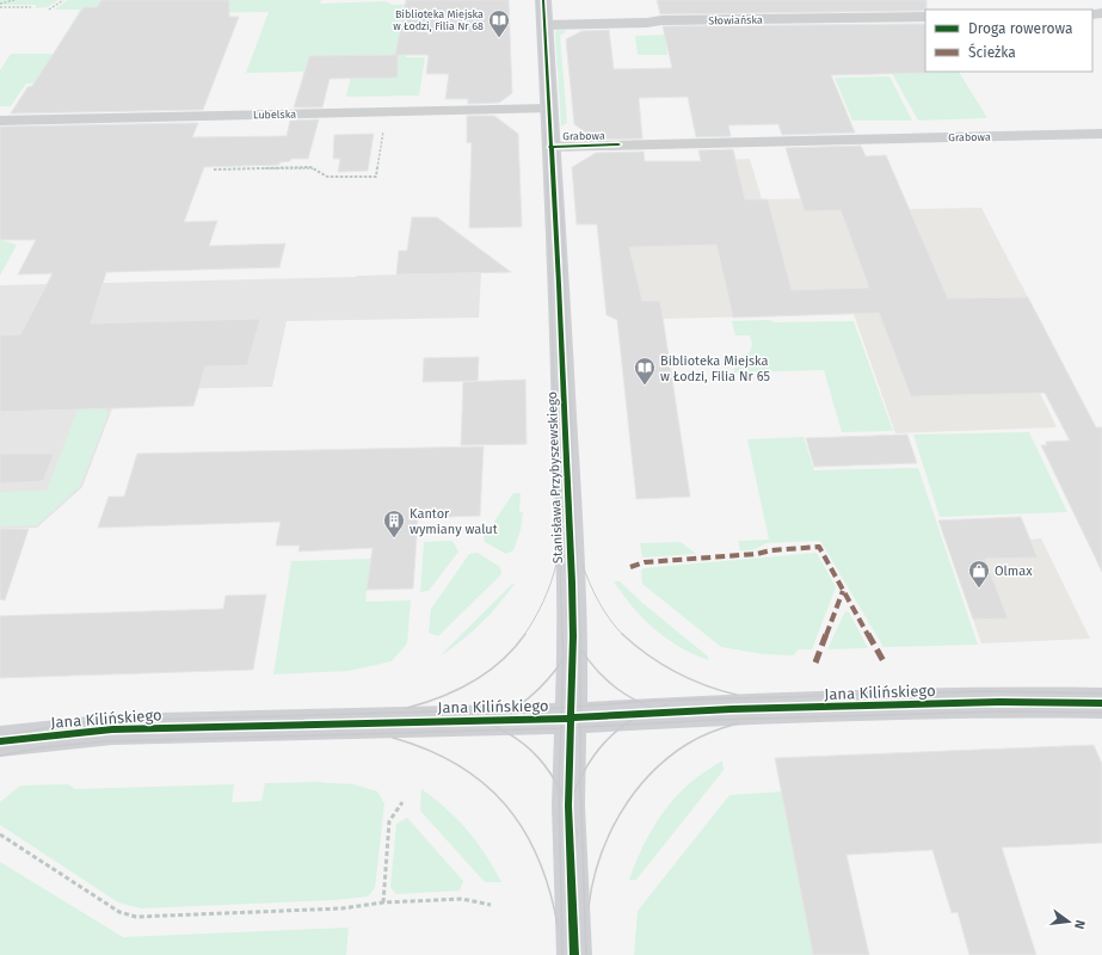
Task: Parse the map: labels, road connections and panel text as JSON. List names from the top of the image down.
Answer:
{
  "streets": {
    "street": [
      "Słowiańska",
      "Lubelska",
      "Grabowa",
      "Stanisława Przybyszewskiego",
      "Jana Kilińskiego"
    ]
  },
  "crossings": [
    ["Słowiańska", "Stanisława Przybyszewskiego"],
    ["Lubelska", "Stanisława Przybyszewskiego"],
    ["Grabowa", "Stanisława Przybyszewskiego"],
    ["Stanisława Przybyszewskiego", "Jana Kilińskiego"]
  ],
  "places": {
    "library": ["Biblioteka Miejska w Łodzi, Filia Nr 68", "Biblioteka Miejska w Łodzi, Filia Nr 65"],
    "building": ["Kantor wymiany walut"],
    "shop": ["Olmax"]
  },
  "legend": ["Droga rowerowa", "Ścieżka"],
  "north": "right"
}
